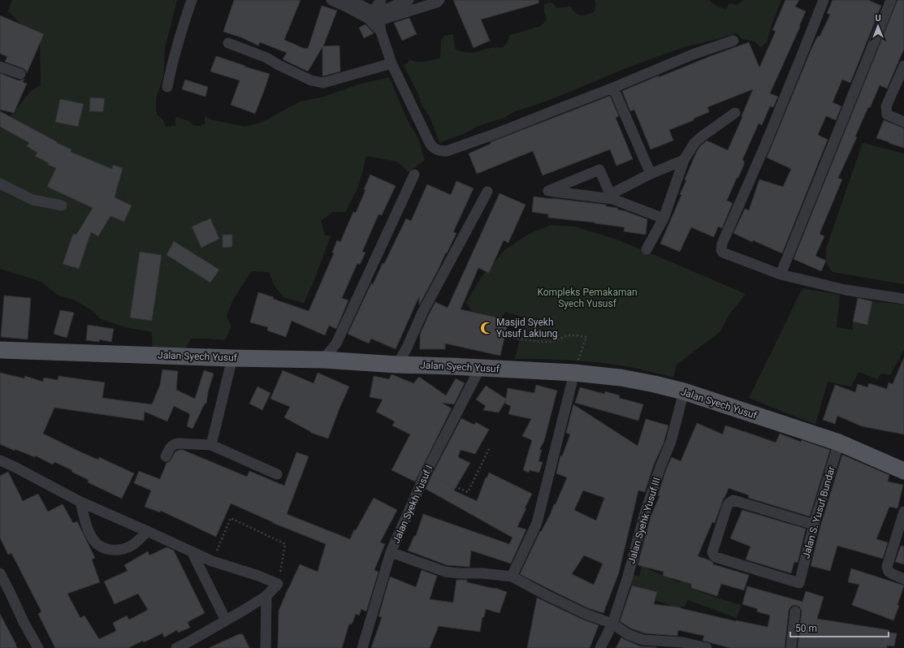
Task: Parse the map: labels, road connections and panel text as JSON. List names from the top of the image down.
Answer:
{
  "streets": {
    "main road": ["Jalan Syech Yusuf"],
    "street": ["Jalan Syekh Yusuf I", "Jalan S. Yusuf Bundar", "Jalan Syehk Yusuf III"]
  },
  "crossings": [
    ["Jalan Syech Yusuf", "Jalan Syekh Yusuf I"],
    ["Jalan Syech Yusuf", "Jalan S. Yusuf Bundar"],
    ["Jalan Syech Yusuf", "Jalan Syehk Yusuf III"]
  ],
  "parks": ["Kompleks Pemakaman Syech Yususf"],
  "places": {
    "mosque": ["Masjid Syekh Yusuf Lakiung"]
  },
  "scale_bar": "50 m",
  "north": "top"
}
